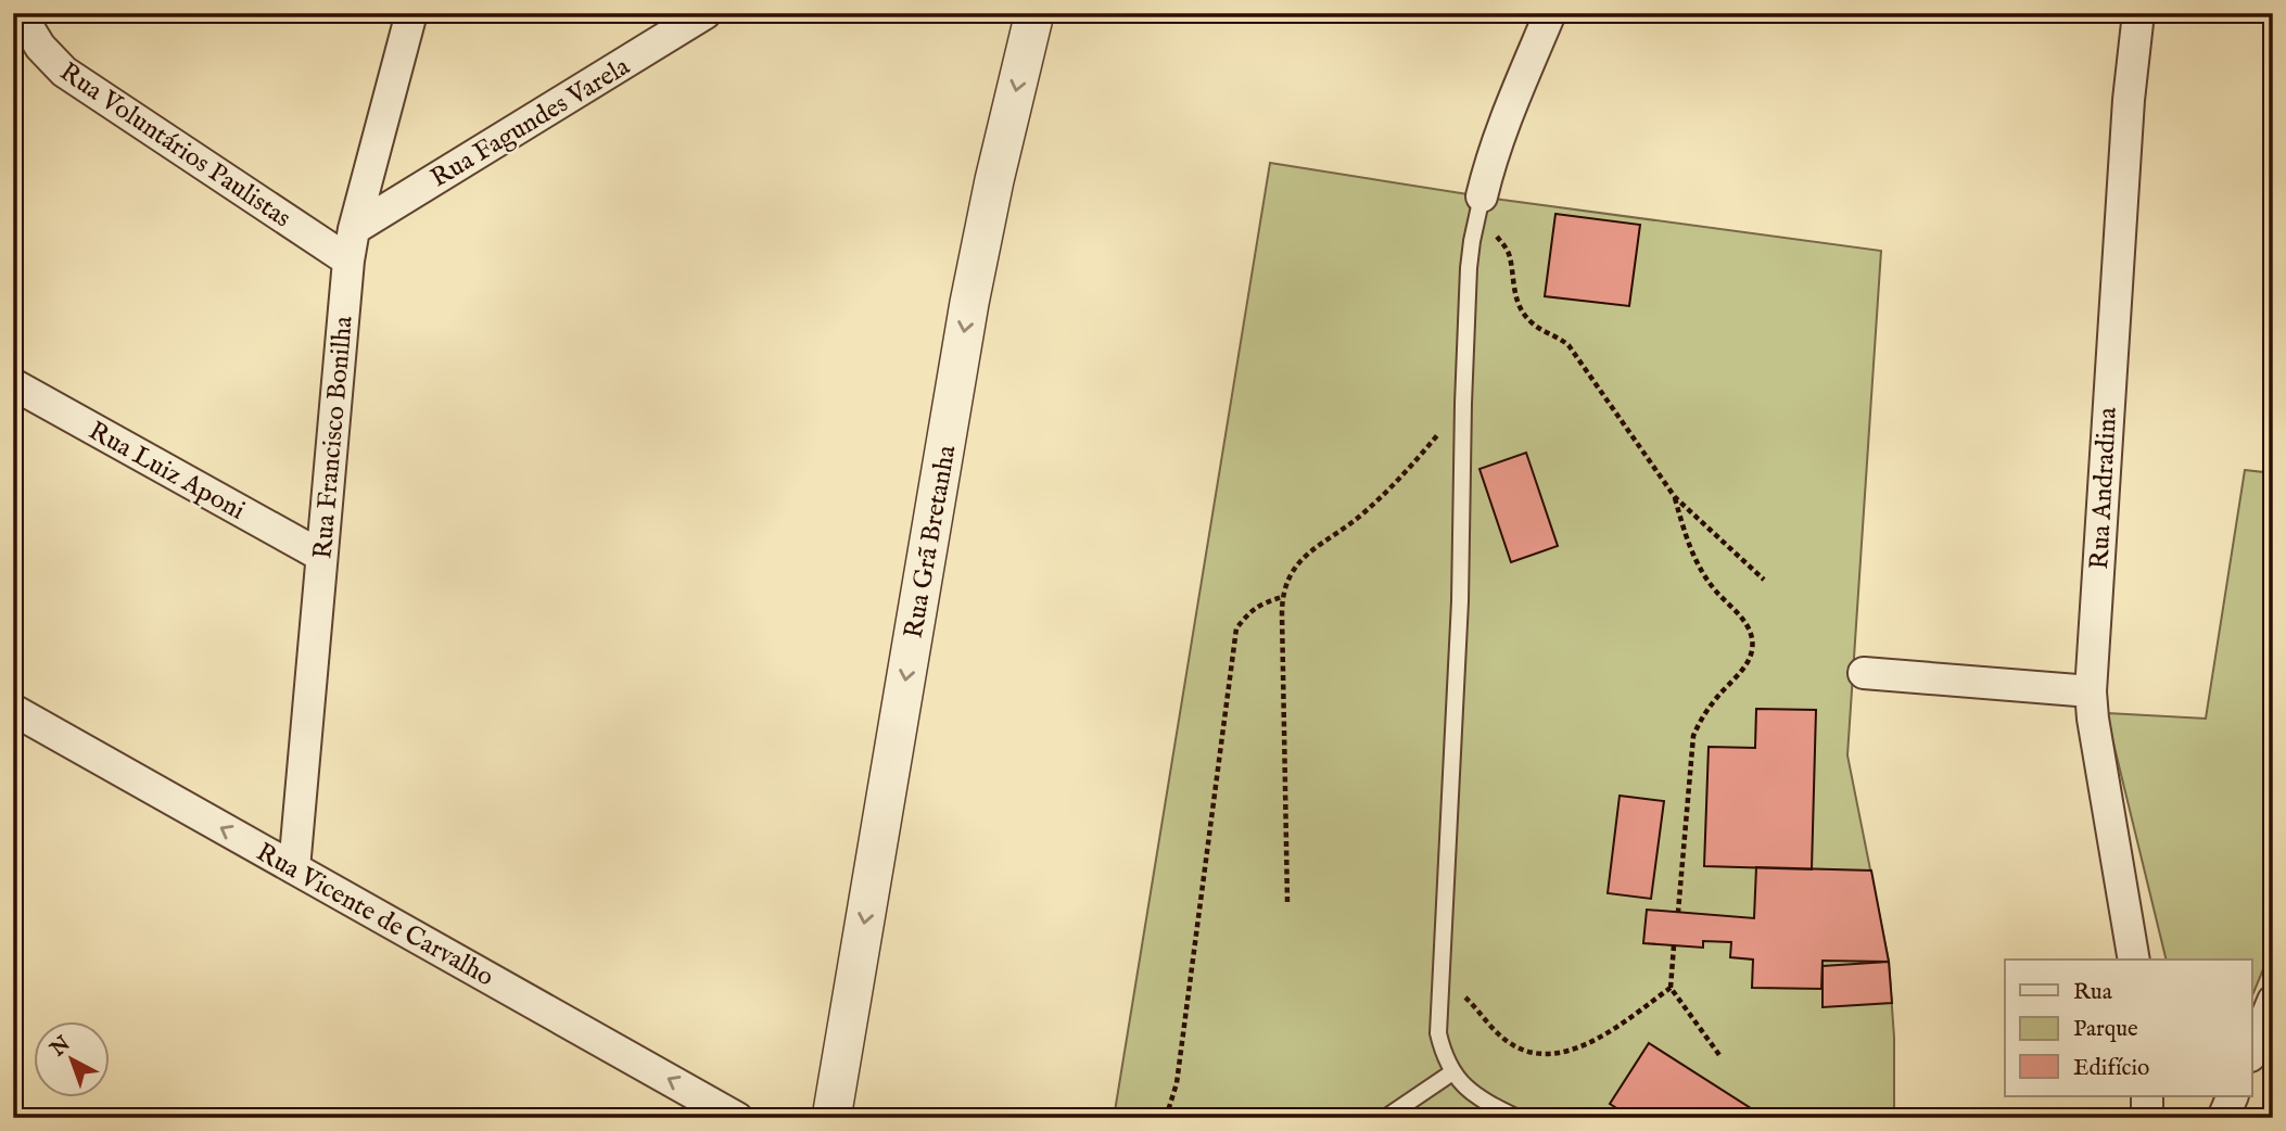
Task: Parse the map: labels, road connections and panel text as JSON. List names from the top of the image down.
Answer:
{
  "streets": {
    "street": [
      "Rua Fagundes Varela",
      "Rua Voluntários Paulistas",
      "Rua Francisco Bonilha",
      "Rua Luiz Aponi",
      "Rua Andradina",
      "Rua Grã Bretanha",
      "Rua Vicente de Carvalho"
    ]
  },
  "crossings": [
    ["Rua Fagundes Varela", "Rua Francisco Bonilha"],
    ["Rua Voluntários Paulistas", "Rua Francisco Bonilha"],
    ["Rua Francisco Bonilha", "Rua Luiz Aponi"],
    ["Rua Francisco Bonilha", "Rua Vicente de Carvalho"]
  ],
  "one_way": ["Rua Grã Bretanha", "Rua Vicente de Carvalho"],
  "legend": ["Rua", "Parque", "Edifício"],
  "north": "top left"
}
